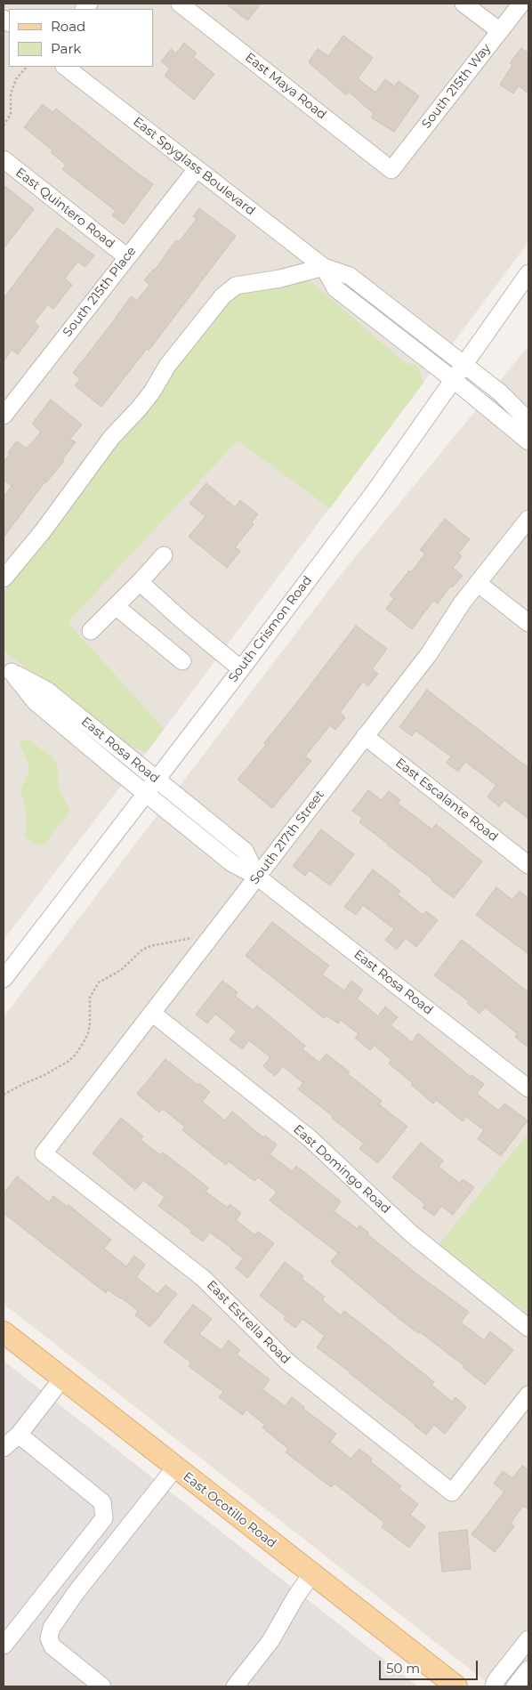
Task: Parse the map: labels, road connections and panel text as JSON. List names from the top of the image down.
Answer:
{
  "streets": {
    "main road": ["East Ocotillo Road"],
    "street": [
      "East Maya Road",
      "South 215th Way",
      "East Spyglass Boulevard",
      "East Quintero Road",
      "South 215th Place",
      "South Crismon Road",
      "East Rosa Road",
      "East Escalante Road",
      "South 217th Street",
      "East Domingo Road",
      "East Estrella Road"
    ]
  },
  "crossings": [
    ["East Maya Road", "South 215th Way"],
    ["East Spyglass Boulevard", "South 215th Place"],
    ["East Spyglass Boulevard", "South Crismon Road"],
    ["East Quintero Road", "South 215th Place"],
    ["South Crismon Road", "East Rosa Road"],
    ["East Rosa Road", "South 217th Street"],
    ["East Escalante Road", "South 217th Street"],
    ["South 217th Street", "East Domingo Road"],
    ["South 217th Street", "East Estrella Road"]
  ],
  "legend": ["Road", "Park"],
  "scale_bar": "50 m"
}
